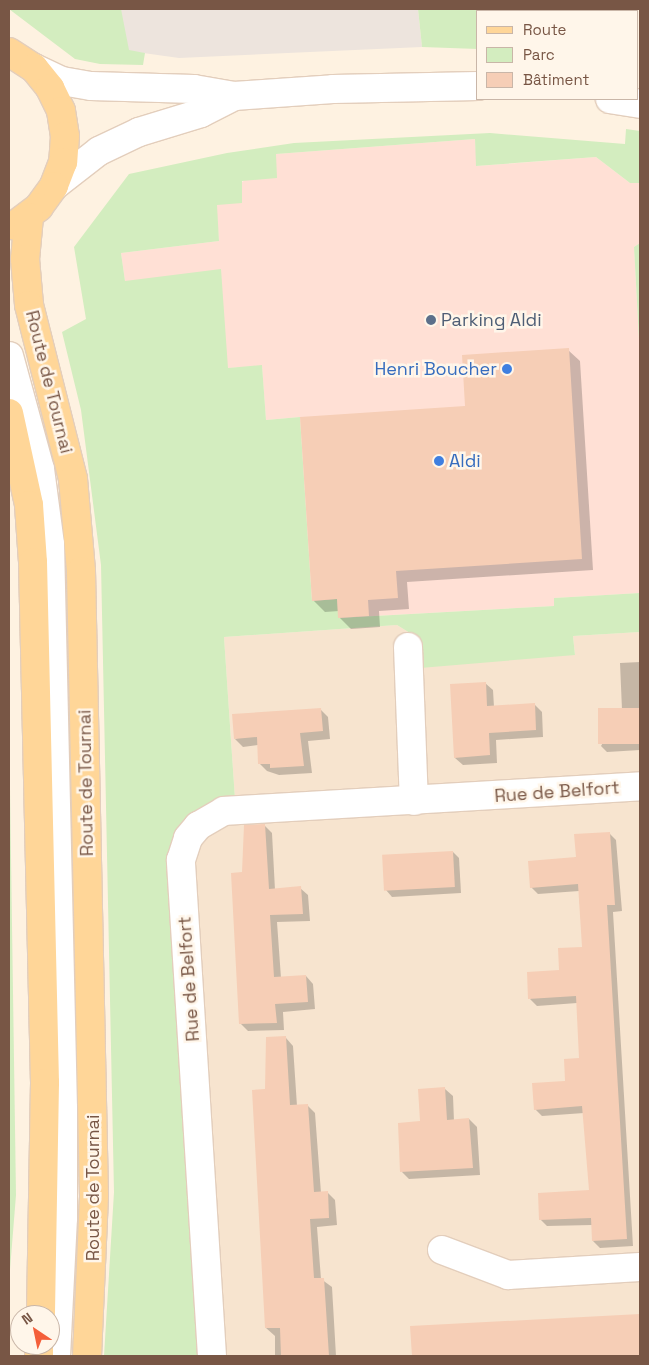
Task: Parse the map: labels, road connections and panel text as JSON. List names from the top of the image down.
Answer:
{
  "streets": {
    "main road": ["Route de Tournai"],
    "street": ["Rue de Belfort"]
  },
  "places": ["Parking Aldi", "Henri Boucher", "Aldi"],
  "legend": ["Route", "Parc", "Bâtiment"],
  "north": "top left"
}
